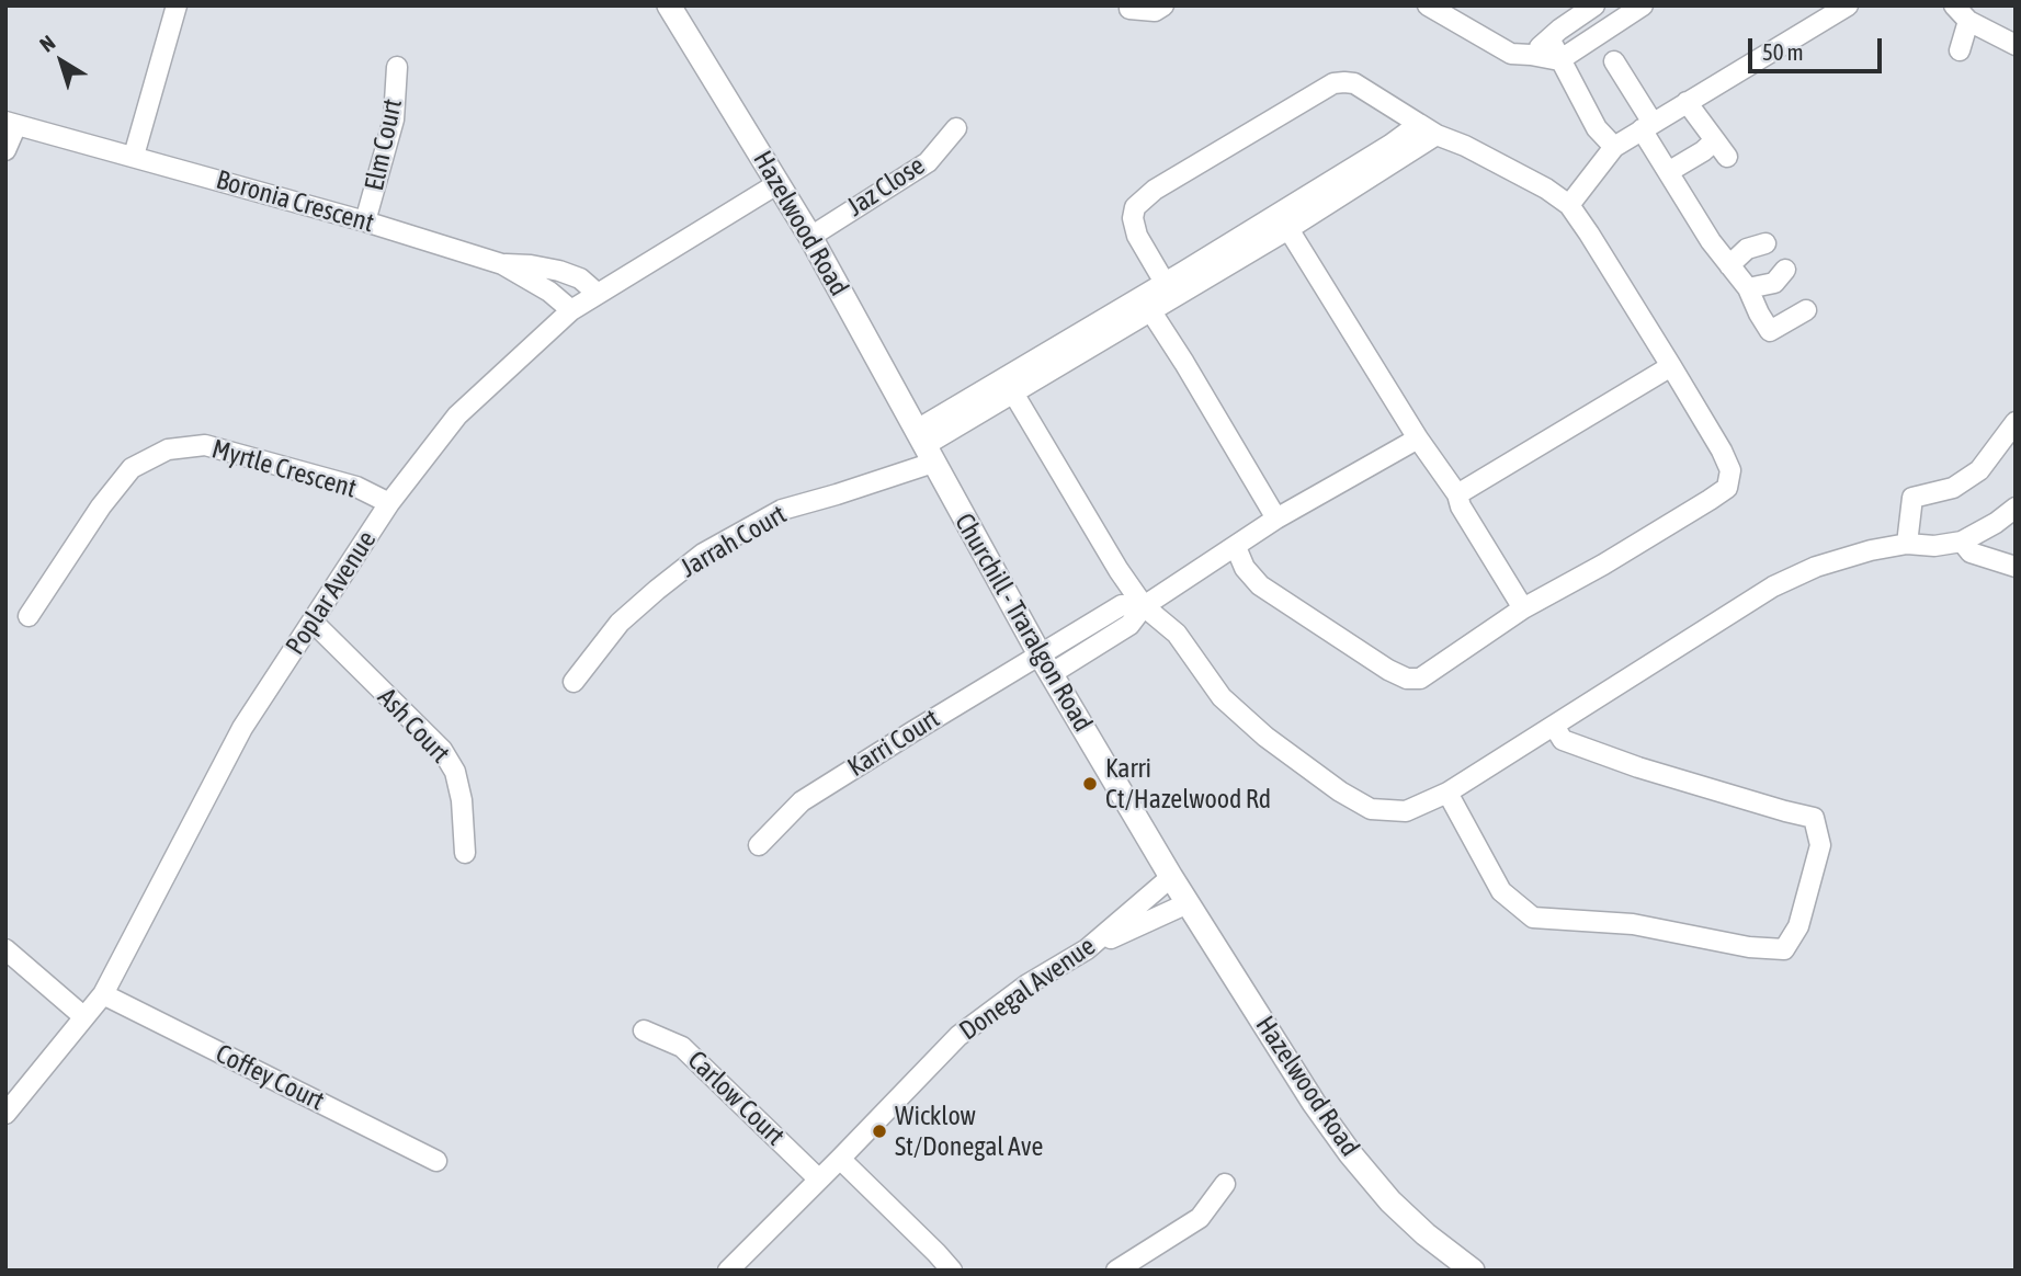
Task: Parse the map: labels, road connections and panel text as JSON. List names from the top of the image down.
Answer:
{
  "streets": {
    "main road": ["Hazelwood Road", "Churchill - Traralgon Road"],
    "street": [
      "Elm Court",
      "Jaz Close",
      "Boronia Crescent",
      "Myrtle Crescent",
      "Jarrah Court",
      "Poplar Avenue",
      "Ash Court",
      "Karri Court",
      "Donegal Avenue",
      "Coffey Court",
      "Carlow Court"
    ]
  },
  "crossings": [
    ["Elm Court", "Boronia Crescent"],
    ["Jaz Close", "Hazelwood Road"],
    ["Boronia Crescent", "Poplar Avenue"],
    ["Hazelwood Road", "Jarrah Court"],
    ["Hazelwood Road", "Poplar Avenue"],
    ["Hazelwood Road", "Churchill - Traralgon Road"],
    ["Hazelwood Road", "Donegal Avenue"],
    ["Myrtle Crescent", "Poplar Avenue"],
    ["Jarrah Court", "Churchill - Traralgon Road"],
    ["Poplar Avenue", "Ash Court"],
    ["Poplar Avenue", "Coffey Court"],
    ["Churchill - Traralgon Road", "Karri Court"],
    ["Churchill - Traralgon Road", "Donegal Avenue"],
    ["Donegal Avenue", "Carlow Court"]
  ],
  "places": ["Karri Ct/Hazelwood Rd", "Wicklow St/Donegal Ave"],
  "scale_bar": "50 m",
  "north": "top left"
}
